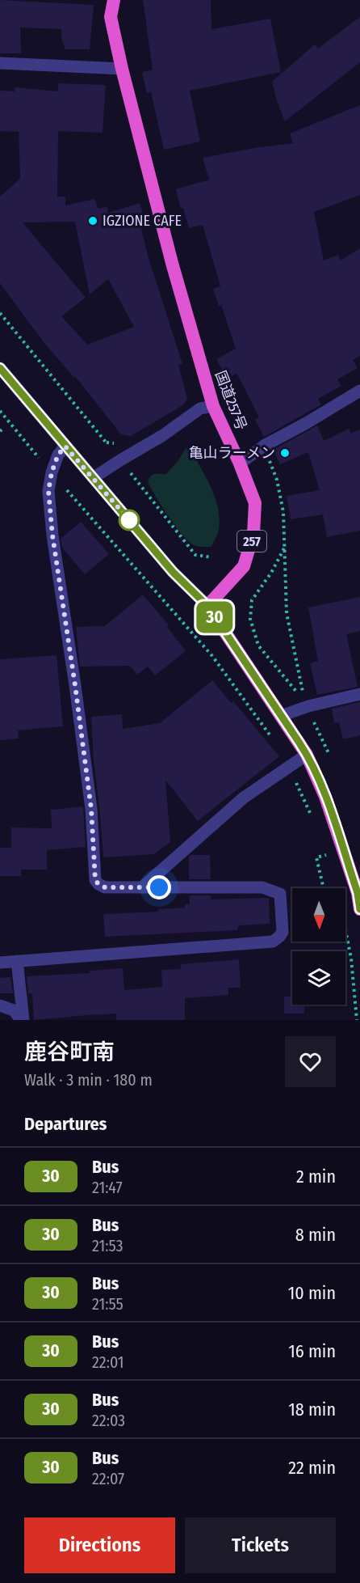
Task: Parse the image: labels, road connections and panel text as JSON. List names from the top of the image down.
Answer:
{
  "streets": {
    "highway": ["国道257号", "257"]
  },
  "places": ["IGZIONE CAFE", "亀山ラーメン"],
  "lines": ["bus line 30"],
  "north": "bottom",
  "page": {
    "on_map": "30",
    "heading": [
      ["鹿谷町南", "Walk · 3 min · 180 m"],
      "Departures"
    ],
    "list": [
      {
        "mark": "30",
        "name": "Bus",
        "note": "21:47",
        "value": "2 min"
      },
      {
        "mark": "30",
        "name": "Bus",
        "note": "21:53",
        "value": "8 min"
      },
      {
        "mark": "30",
        "name": "Bus",
        "note": "21:55",
        "value": "10 min"
      },
      {
        "mark": "30",
        "name": "Bus",
        "note": "22:01",
        "value": "16 min"
      },
      {
        "mark": "30",
        "name": "Bus",
        "note": "22:03",
        "value": "18 min"
      },
      {
        "mark": "30",
        "name": "Bus",
        "note": "22:07",
        "value": "22 min"
      }
    ],
    "buttons": ["Directions", "Tickets"]
  }
}
